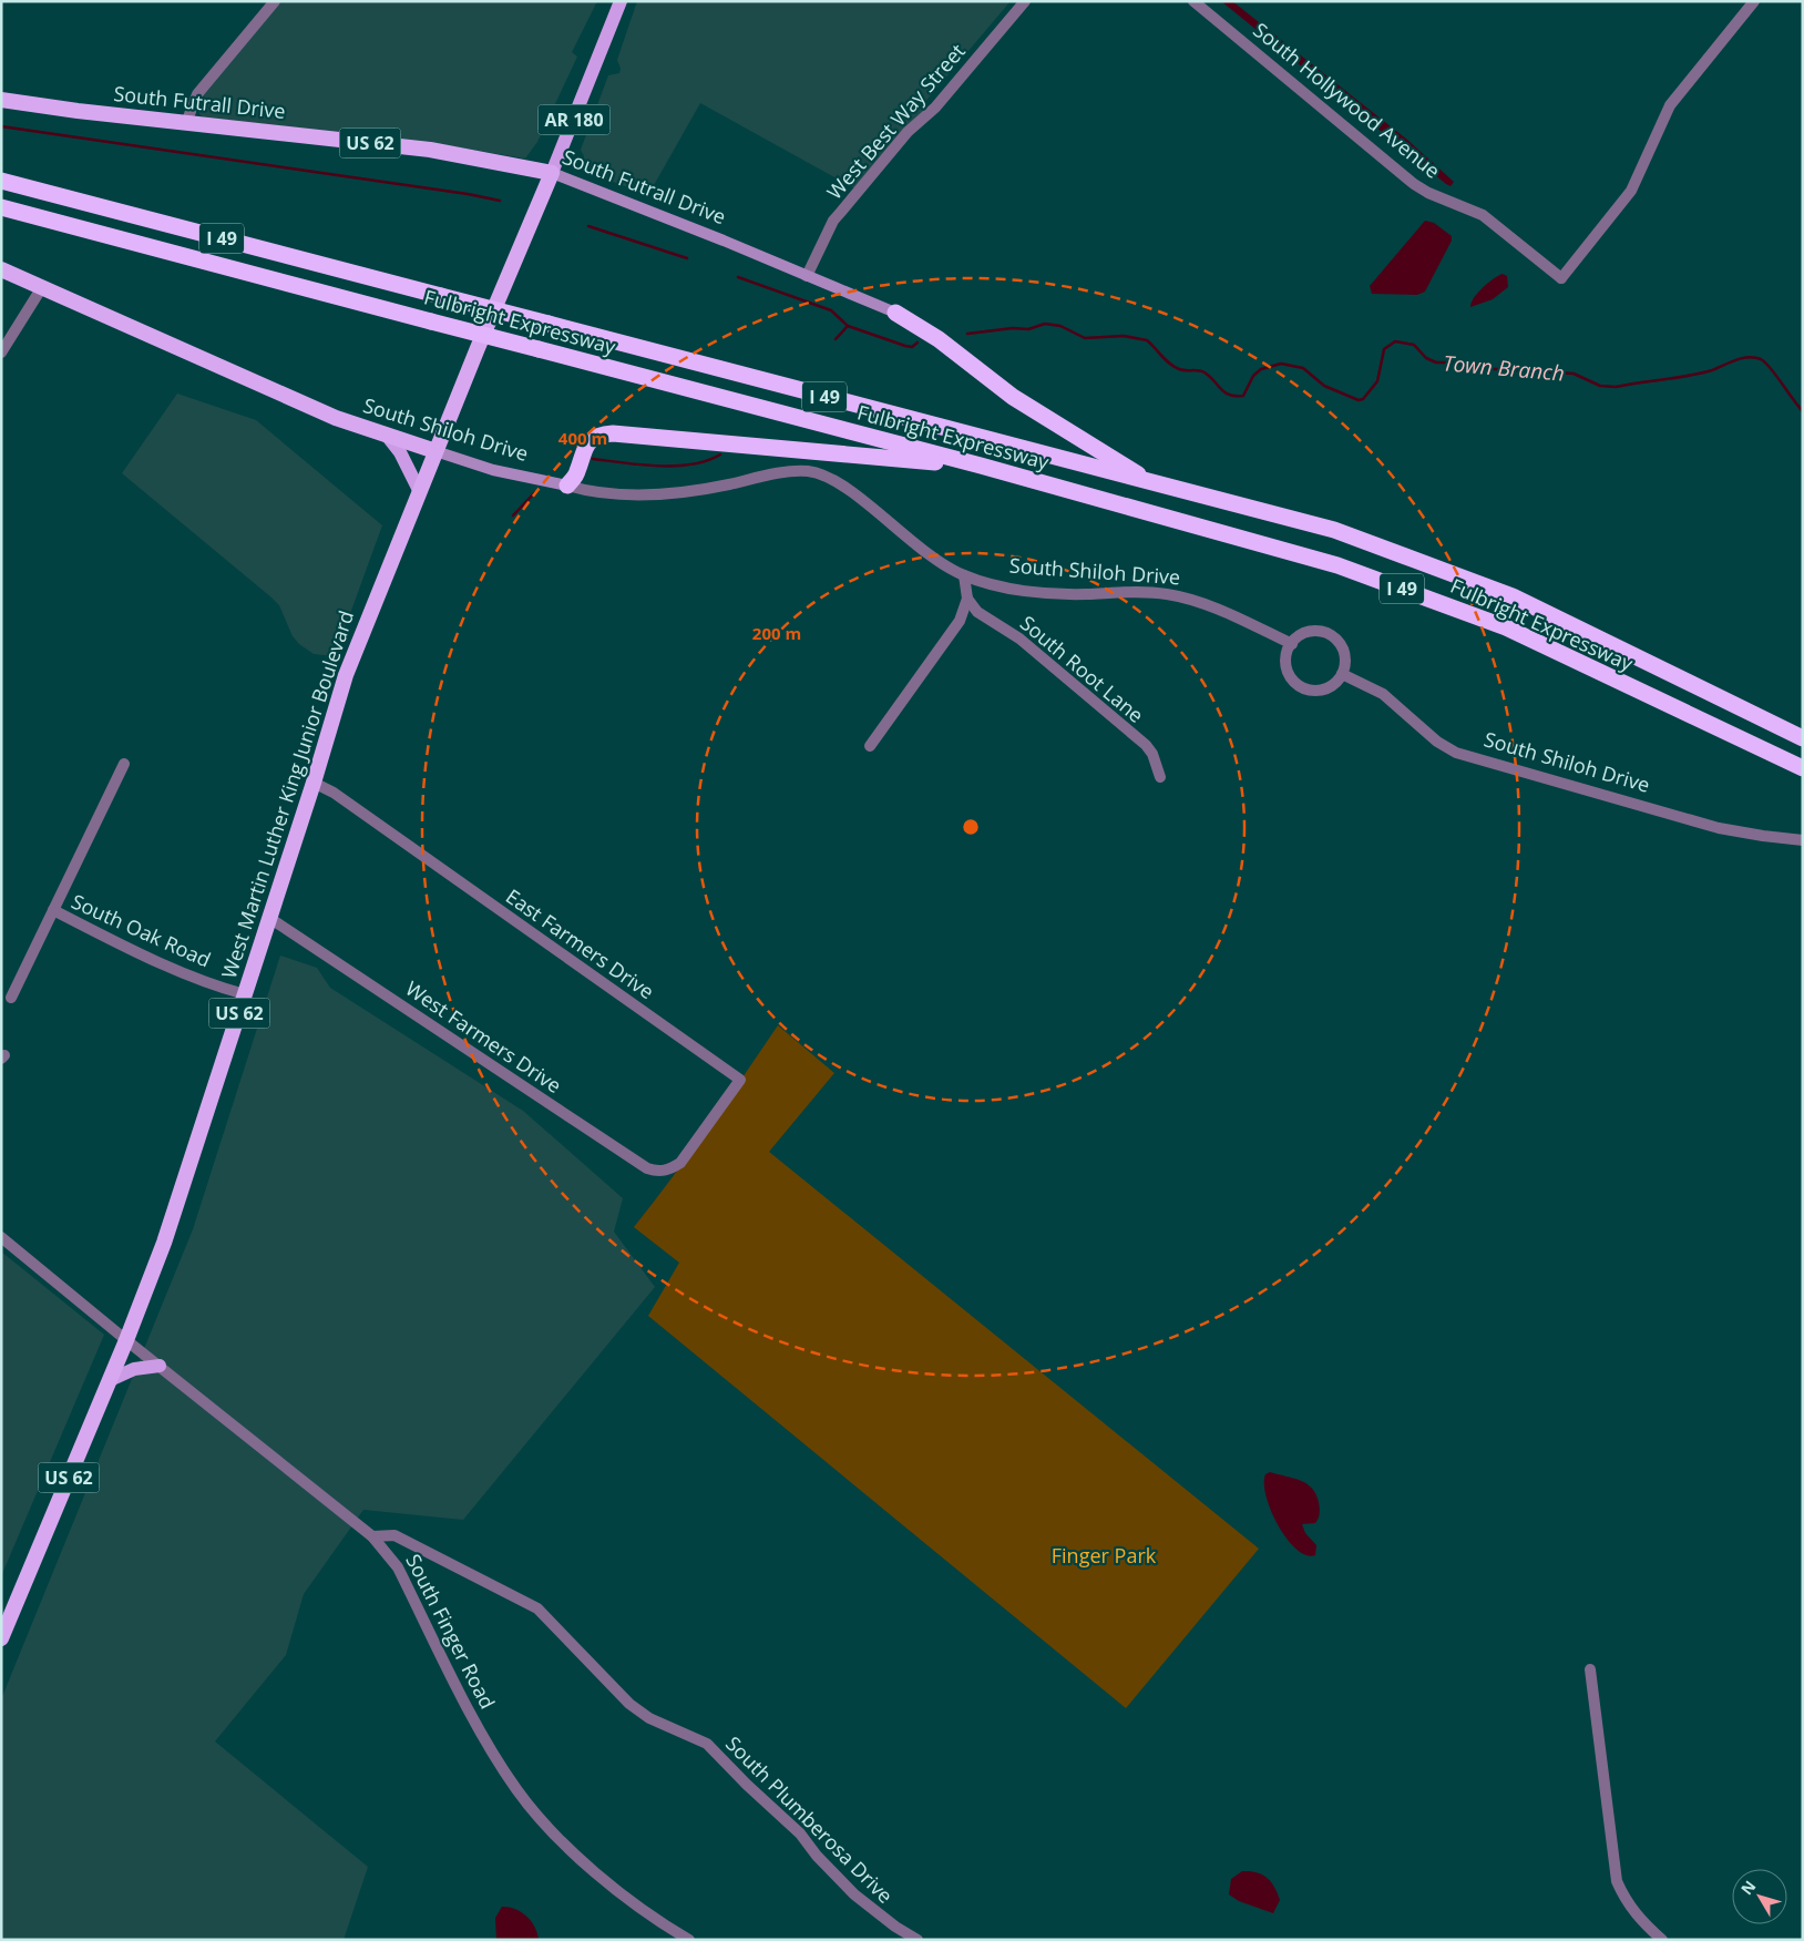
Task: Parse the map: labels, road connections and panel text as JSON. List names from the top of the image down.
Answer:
{
  "streets": {
    "highway": [
      "South Futrall Drive",
      "US 62",
      "I 49",
      "Fulbright Expressway",
      "South Shiloh Drive",
      "West Martin Luther King Junior Boulevard"
    ],
    "main road": ["AR 180"],
    "street": [
      "South Hollywood Avenue",
      "West Best Way Street",
      "South Root Lane",
      "South Oak Road",
      "East Farmers Drive",
      "West Farmers Drive",
      "South Finger Road",
      "South Plumberosa Drive"
    ]
  },
  "crossings": [
    ["South Futrall Drive", "West Best Way Street"],
    ["South Futrall Drive", "West Martin Luther King Junior Boulevard"],
    ["South Shiloh Drive", "West Martin Luther King Junior Boulevard"],
    ["West Martin Luther King Junior Boulevard", "South Oak Road"],
    ["West Martin Luther King Junior Boulevard", "East Farmers Drive"],
    ["West Martin Luther King Junior Boulevard", "West Farmers Drive"],
    ["West Martin Luther King Junior Boulevard", "South Finger Road"],
    ["East Farmers Drive", "West Farmers Drive"],
    ["South Finger Road", "South Plumberosa Drive"]
  ],
  "water": ["Town Branch"],
  "parks": ["Finger Park"],
  "north": "top left",
  "rings": ["400 m", "200 m"]
}
